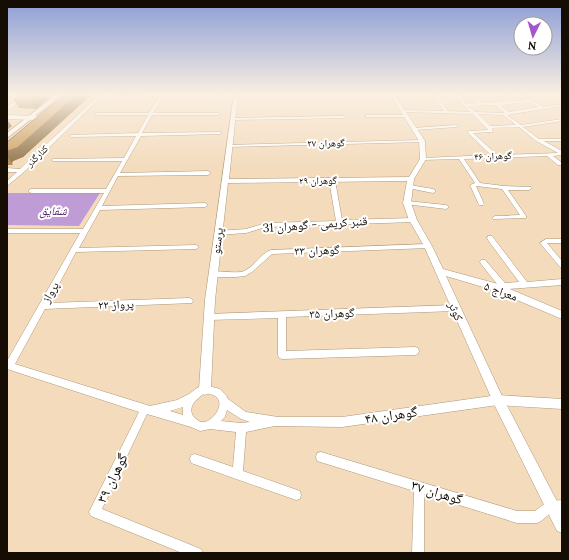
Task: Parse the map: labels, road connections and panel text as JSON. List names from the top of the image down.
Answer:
{
  "streets": {
    "street": [
      "گوهران ۲۷",
      "کنارگذر",
      "گوهران ۴۶",
      "گوهران ۲۹",
      "قنبر کریمی - گوهران 31",
      "پرستو",
      "گوهران ۳۳",
      "معراج ۵",
      "پرواز",
      "پرواز ۲۲",
      "کوثر",
      "گوهران ۳۵",
      "گوهران ۴۸",
      "گوهران ۳۹",
      "گوهران ۳۷"
    ]
  },
  "crossings": [
    ["گوهران ۲۷", "پرستو"],
    ["گوهران ۲۹", "پرستو"],
    ["قنبر کریمی - گوهران 31", "پرستو"],
    ["قنبر کریمی - گوهران 31", "کوثر"],
    ["پرستو", "گوهران ۳۳"],
    ["پرستو", "پرواز"],
    ["پرستو", "گوهران ۳۵"],
    ["پرستو", "گوهران ۴۸"],
    ["گوهران ۳۳", "کوثر"],
    ["معراج ۵", "کوثر"],
    ["پرواز", "پرواز ۲۲"],
    ["پرواز", "گوهران ۴۸"],
    ["پرواز", "گوهران ۳۹"],
    ["کوثر", "گوهران ۳۵"],
    ["کوثر", "گوهران ۴۸"],
    ["کوثر", "گوهران ۳۷"]
  ],
  "parks": ["شقایق"],
  "north": "bottom"
}
